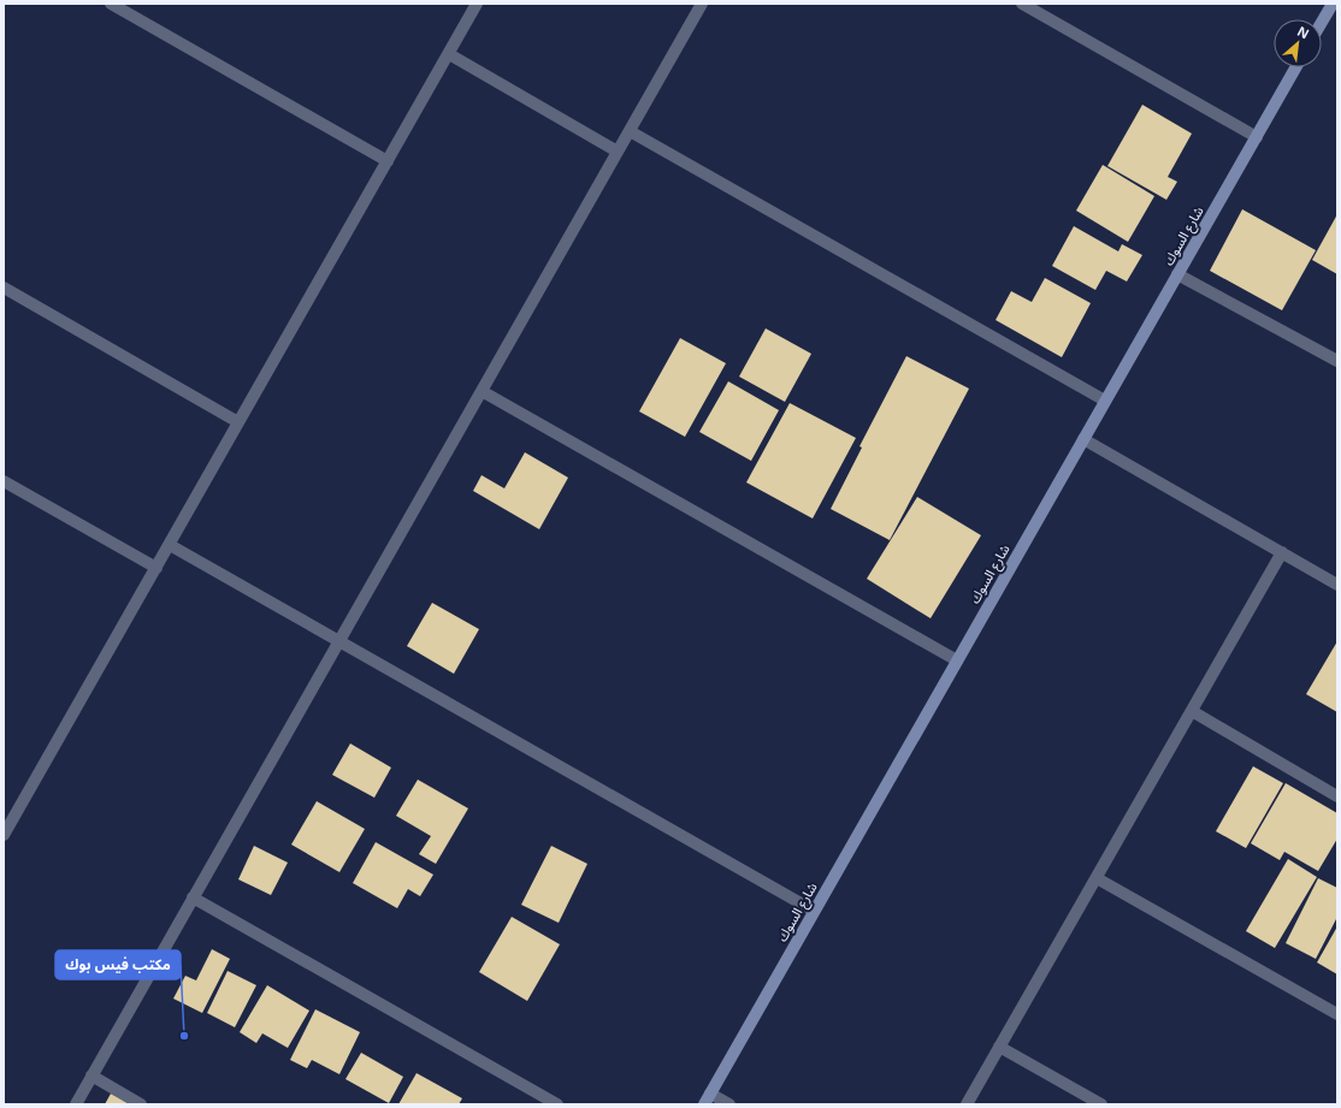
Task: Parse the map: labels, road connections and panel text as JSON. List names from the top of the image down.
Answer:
{
  "streets": {
    "street": ["شارع السوك"]
  },
  "places": ["مكتب فيس بوك"],
  "north": "top right"
}
